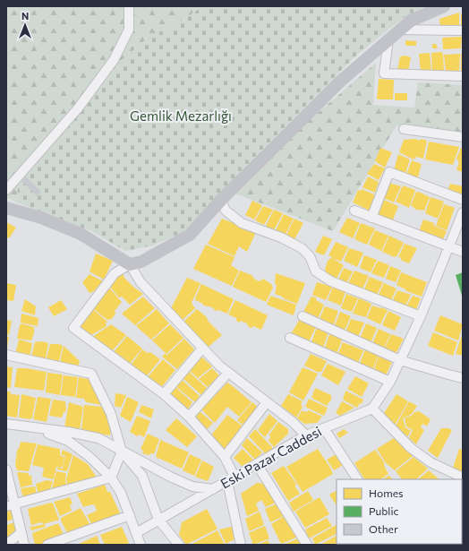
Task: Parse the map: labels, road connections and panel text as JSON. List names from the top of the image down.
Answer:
{
  "streets": {
    "street": ["Eski Pazar Caddesi"]
  },
  "parks": ["Gemlik Mezarlığı"],
  "legend": ["Homes", "Public", "Other"],
  "north": "top"
}
